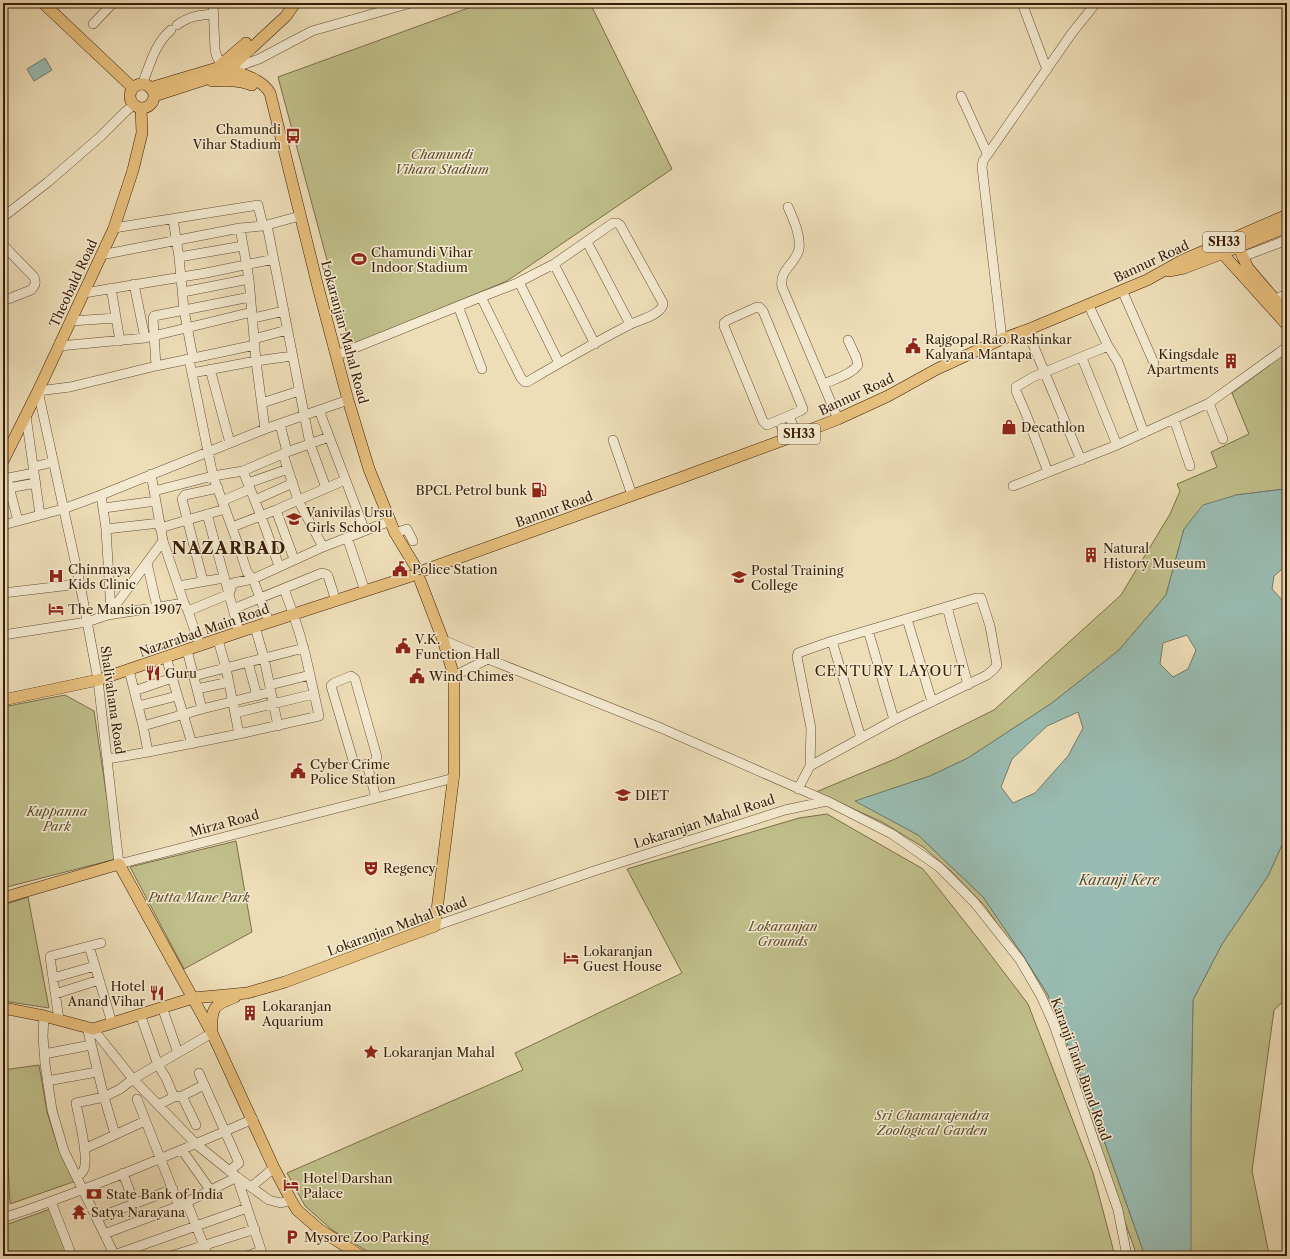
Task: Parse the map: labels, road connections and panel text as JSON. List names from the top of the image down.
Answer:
{
  "streets": {
    "main road": [
      "SH33",
      "Bannur Road",
      "Theobald Road",
      "Lokaranjan Mahal Road",
      "Nazarabad Main Road",
      "Shalivahana Road",
      "Mirza Road"
    ],
    "street": ["Karanji Tank Bund Road"]
  },
  "crossings": [
    ["Bannur Road", "Lokaranjan Mahal Road"],
    ["Bannur Road", "Nazarabad Main Road"],
    ["Theobald Road", "Shalivahana Road"],
    ["Lokaranjan Mahal Road", "Nazarabad Main Road"],
    ["Lokaranjan Mahal Road", "Shalivahana Road"],
    ["Lokaranjan Mahal Road", "Mirza Road"],
    ["Lokaranjan Mahal Road", "Karanji Tank Bund Road"],
    ["Nazarabad Main Road", "Shalivahana Road"],
    ["Shalivahana Road", "Mirza Road"]
  ],
  "districts": ["NAZARBAD", "CENTURY LAYOUT"],
  "water": ["Karanji Kere"],
  "parks": [
    "Chamundi Vihara Stadium",
    "Kuppanna Park",
    "Putta Mane Park",
    "Lokaranjan Grounds",
    "Sri Chamarajendra Zoological Garden"
  ],
  "places": {
    "bus stop": ["Chamundi Vihar Stadium"],
    "sports": ["Chamundi Vihar Indoor Stadium"],
    "public building": [
      "Rajgopal Rao Rashinkar Kalyana Mantapa",
      "Police Station",
      "V.K. Function Hall",
      "Wind Chimes",
      "Cyber Crime Police Station"
    ],
    "building": ["Kingsdale Apartments", "Natural History Museum", "Lokaranjan Aquarium"],
    "shop": ["Decathlon"],
    "fuel station": ["BPCL Petrol bunk"],
    "school or university": ["Vanivilas Ursu Girls School", "Postal Training College", "DIET"],
    "hospital": ["Chinmaya Kids Clinic"],
    "hotel": ["The Mansion 1907", "Lokaranjan Guest House", "Hotel Darshan Palace"],
    "restaurant": ["Guru", "Hotel Anand Vihar"],
    "theatre": ["Regency"],
    "place": ["Lokaranjan Mahal"],
    "bank": ["State Bank of India"],
    "temple": ["Satya Narayana"],
    "parking": ["Mysore Zoo Parking"]
  }
}
